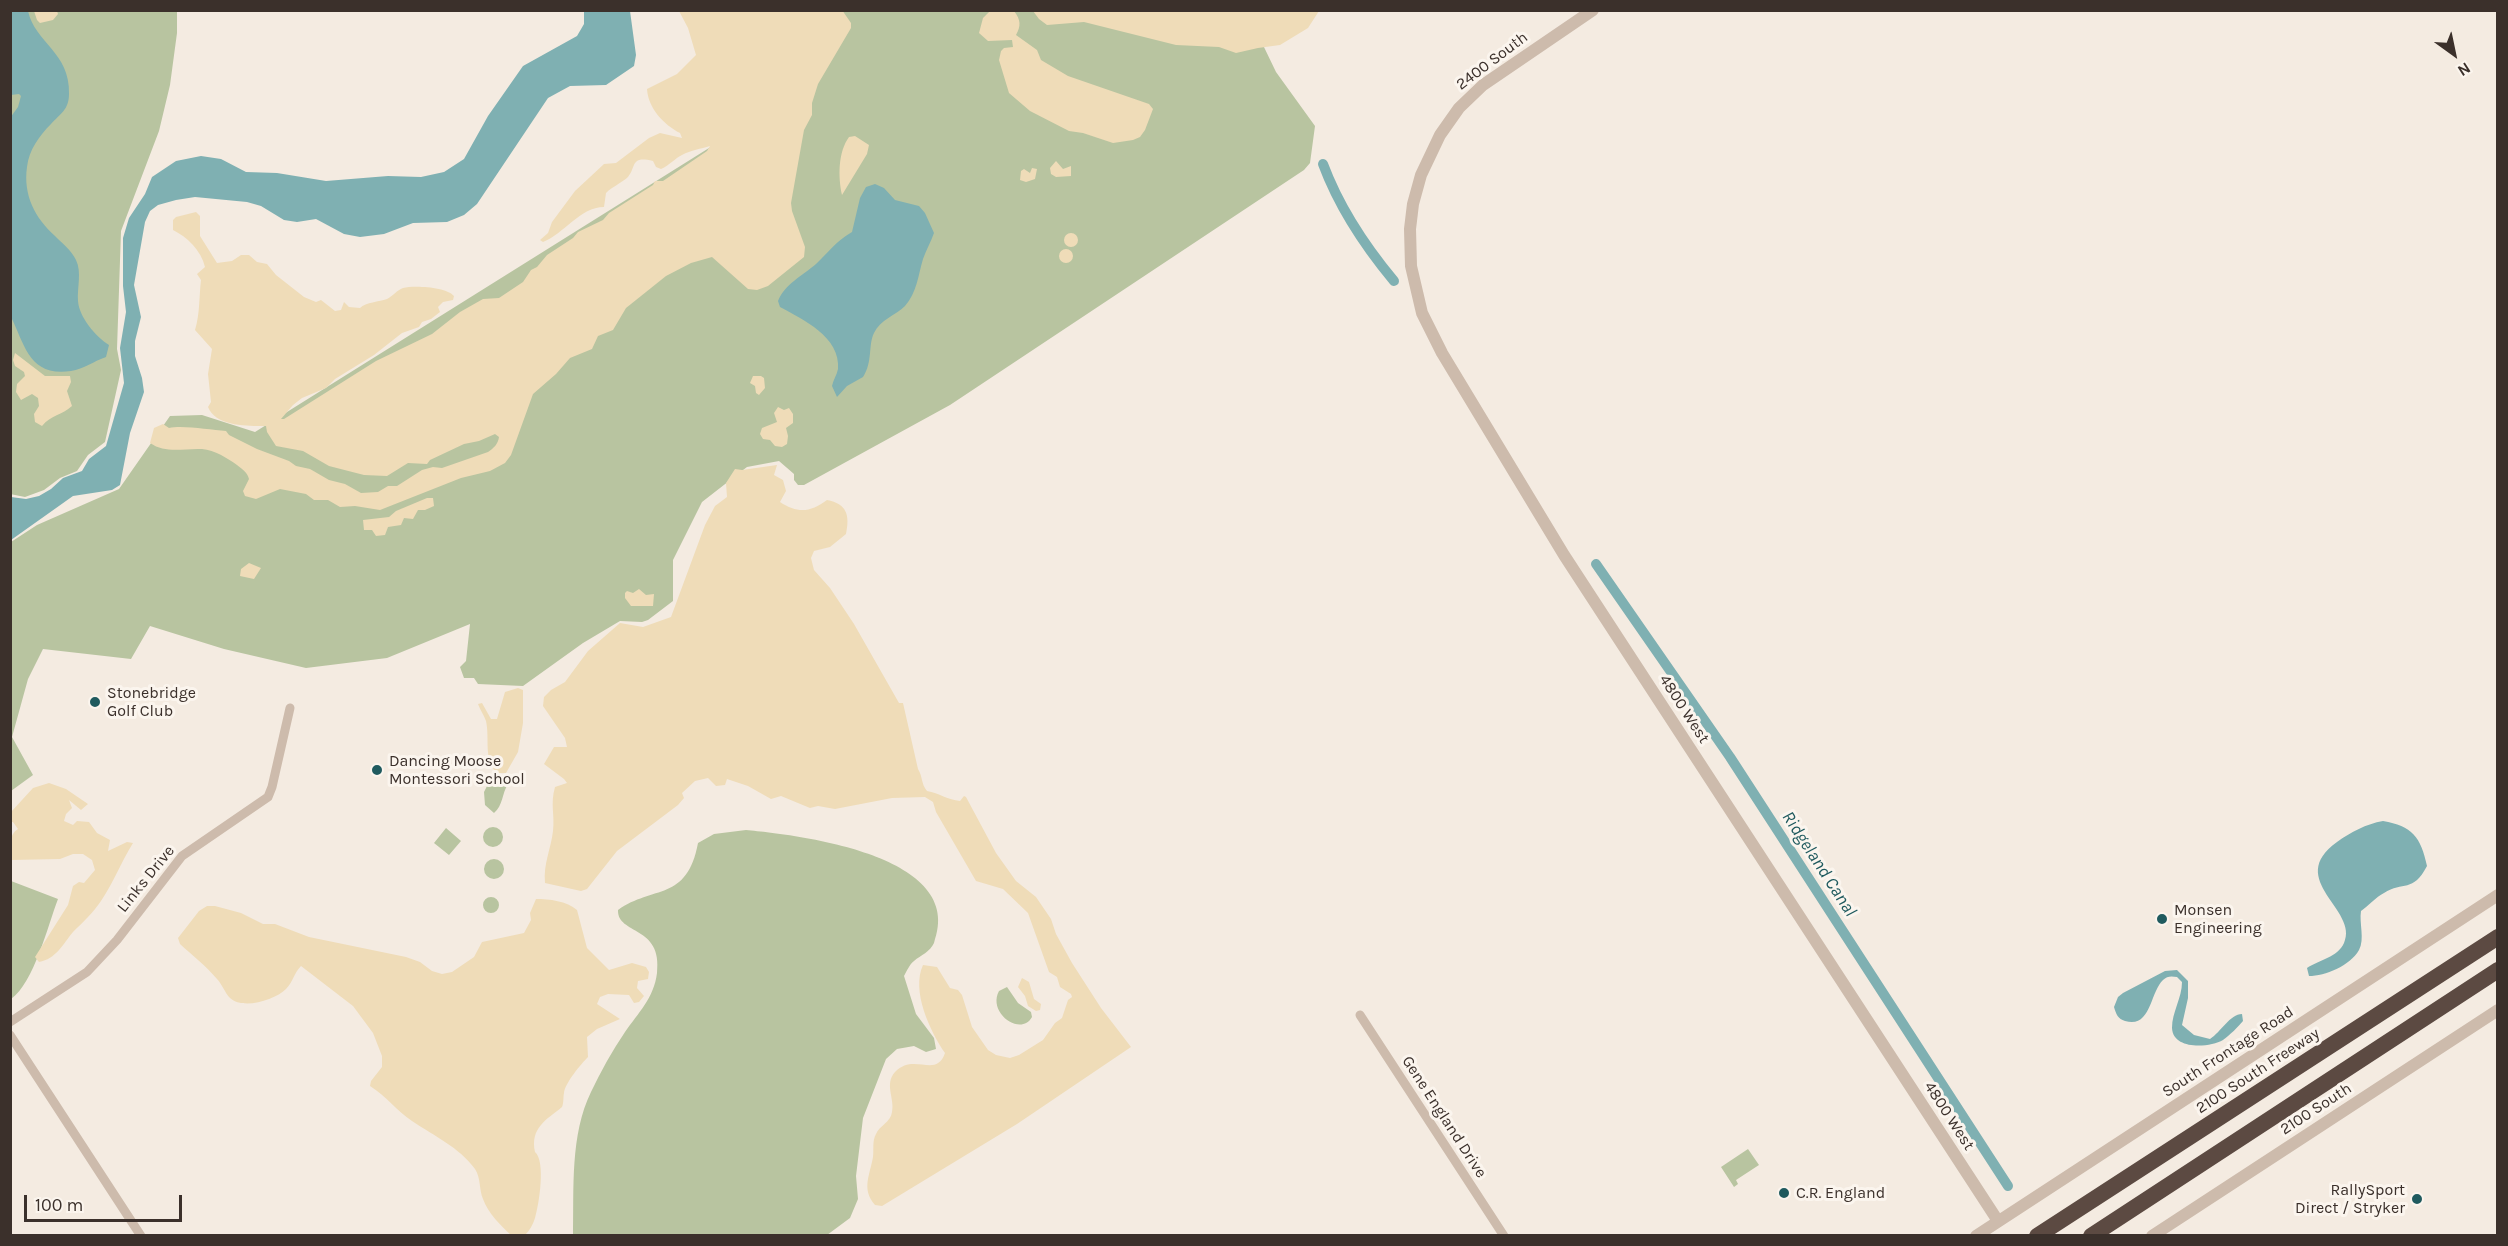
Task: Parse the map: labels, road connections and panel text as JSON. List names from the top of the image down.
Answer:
{
  "streets": {
    "highway": ["2100 South Freeway"],
    "street": [
      "2400 South",
      "4800 West",
      "Links Drive",
      "South Frontage Road",
      "2100 South",
      "Gene England Drive"
    ]
  },
  "crossings": [
    ["2400 South", "4800 West"],
    ["4800 West", "South Frontage Road"]
  ],
  "water": ["Ridgeland Canal"],
  "places": [
    "Stonebridge Golf Club",
    "Dancing Moose Montessori School",
    "Monsen Engineering",
    "C.R. England",
    "RallySport Direct / Stryker"
  ],
  "scale_bar": "100 m",
  "north": "bottom right"
}
